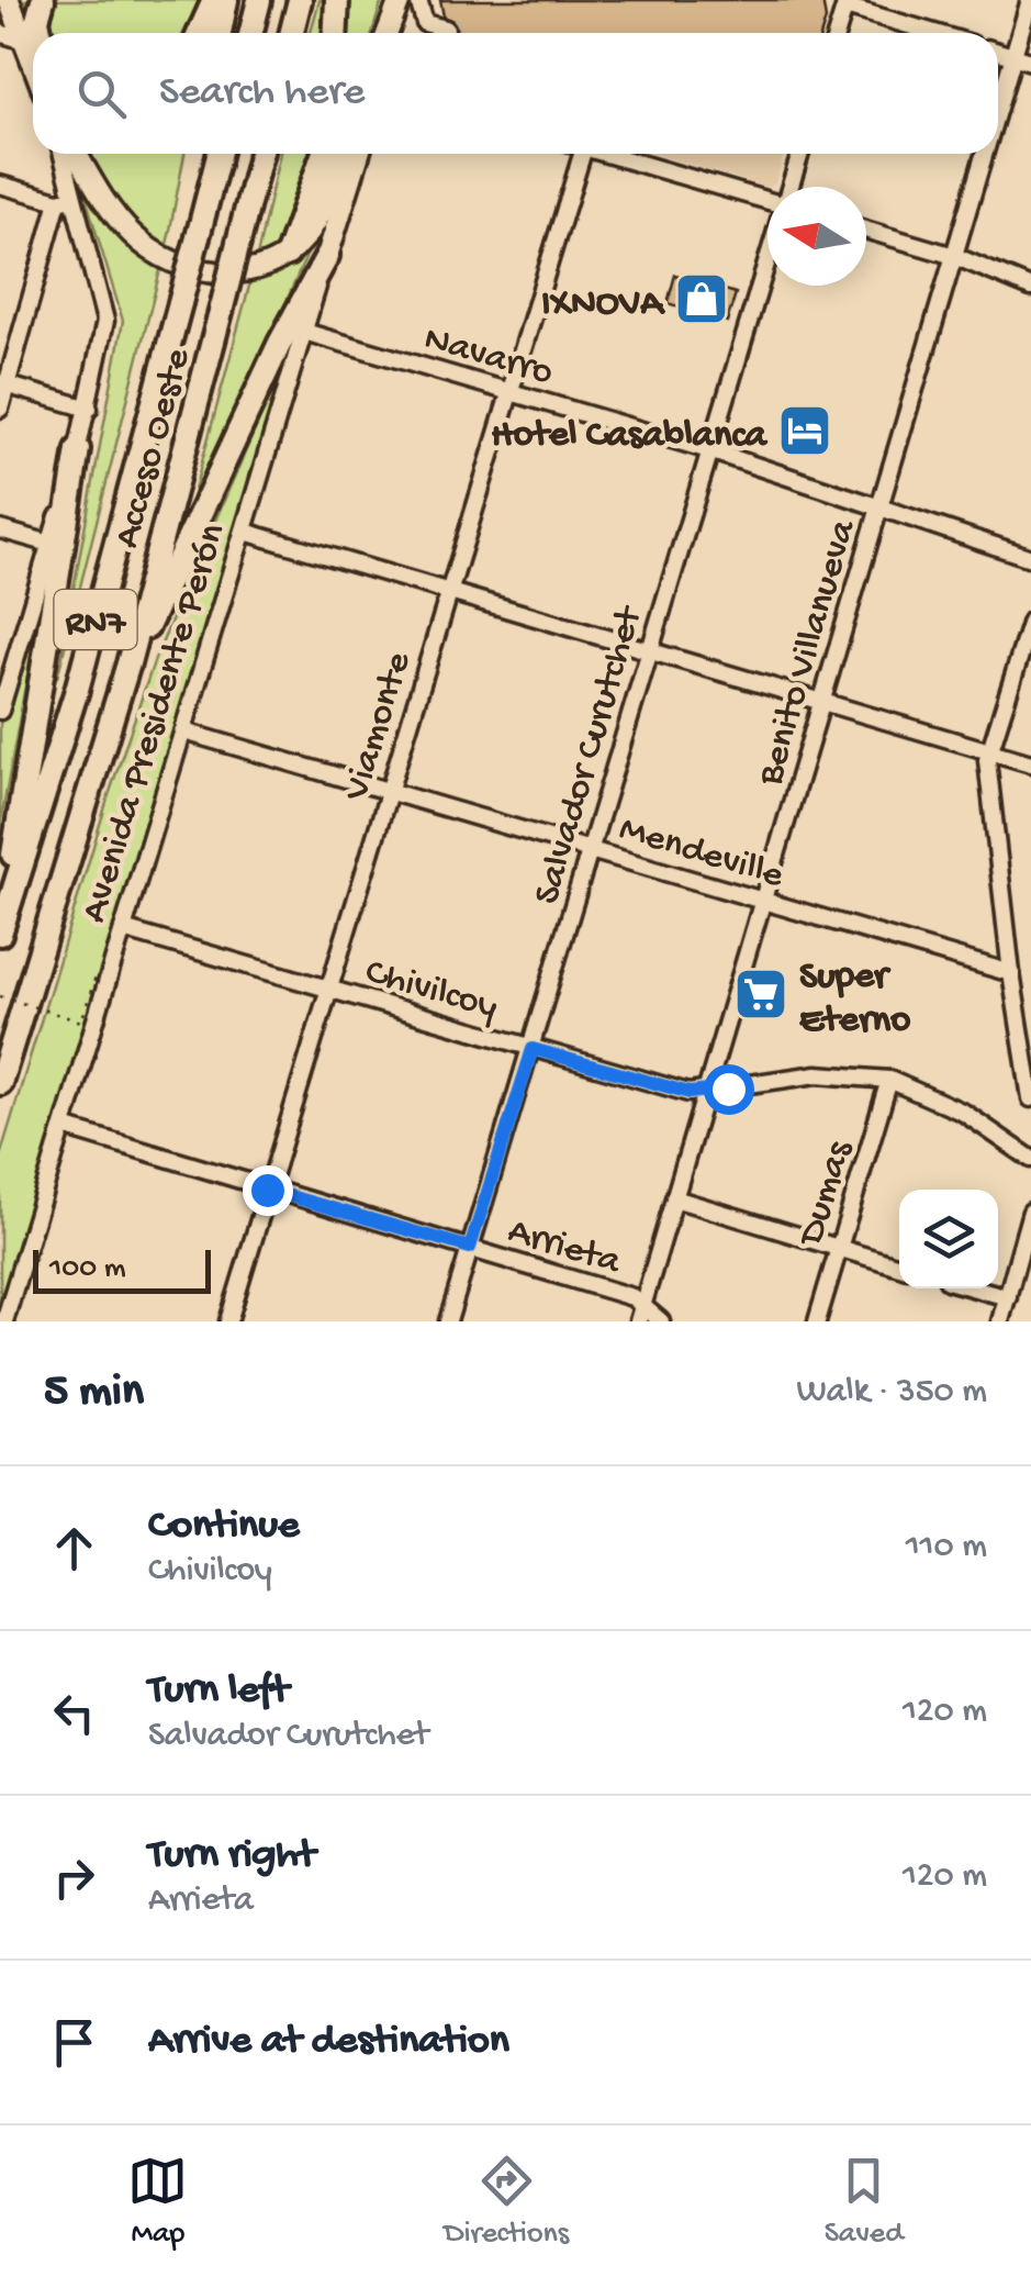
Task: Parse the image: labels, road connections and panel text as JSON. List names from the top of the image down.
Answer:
{
  "streets": {
    "highway": ["Acceso Oeste", "RN7"],
    "main road": ["Avenida Presidente Perón"],
    "street": [
      "Navarro",
      "Benito Villanueva",
      "Viamonte",
      "Salvador Curutchet",
      "Mendeville",
      "Chivilcoy",
      "Dumas",
      "Arrieta"
    ]
  },
  "crossings": [
    ["Navarro", "Benito Villanueva"],
    ["Navarro", "Avenida Presidente Perón"],
    ["Navarro", "Viamonte"],
    ["Navarro", "Salvador Curutchet"],
    ["Benito Villanueva", "Mendeville"],
    ["Benito Villanueva", "Chivilcoy"],
    ["Benito Villanueva", "Arrieta"],
    ["Avenida Presidente Perón", "Mendeville"],
    ["Avenida Presidente Perón", "Chivilcoy"],
    ["Avenida Presidente Perón", "Arrieta"],
    ["Viamonte", "Mendeville"],
    ["Viamonte", "Chivilcoy"],
    ["Viamonte", "Arrieta"],
    ["Salvador Curutchet", "Mendeville"],
    ["Salvador Curutchet", "Chivilcoy"],
    ["Salvador Curutchet", "Arrieta"],
    ["Chivilcoy", "Dumas"]
  ],
  "places": {
    "shop": ["IXNOVA"],
    "hotel": ["Hotel Casablanca"],
    "supermarket": ["Super Eterno"]
  },
  "scale_bar": "100 m",
  "north": "left",
  "page": {
    "search": "Search here",
    "scale": "100 m",
    "heading": ["5 min", "Walk · 350 m"],
    "list": [
      ["Continue", "Chivilcoy", "110 m"],
      ["Turn left", "Salvador Curutchet", "120 m"],
      ["Turn right", "Arrieta", "120 m"],
      "Arrive at destination"
    ],
    "nav": ["Map", "Directions", "Saved"]
  }
}
